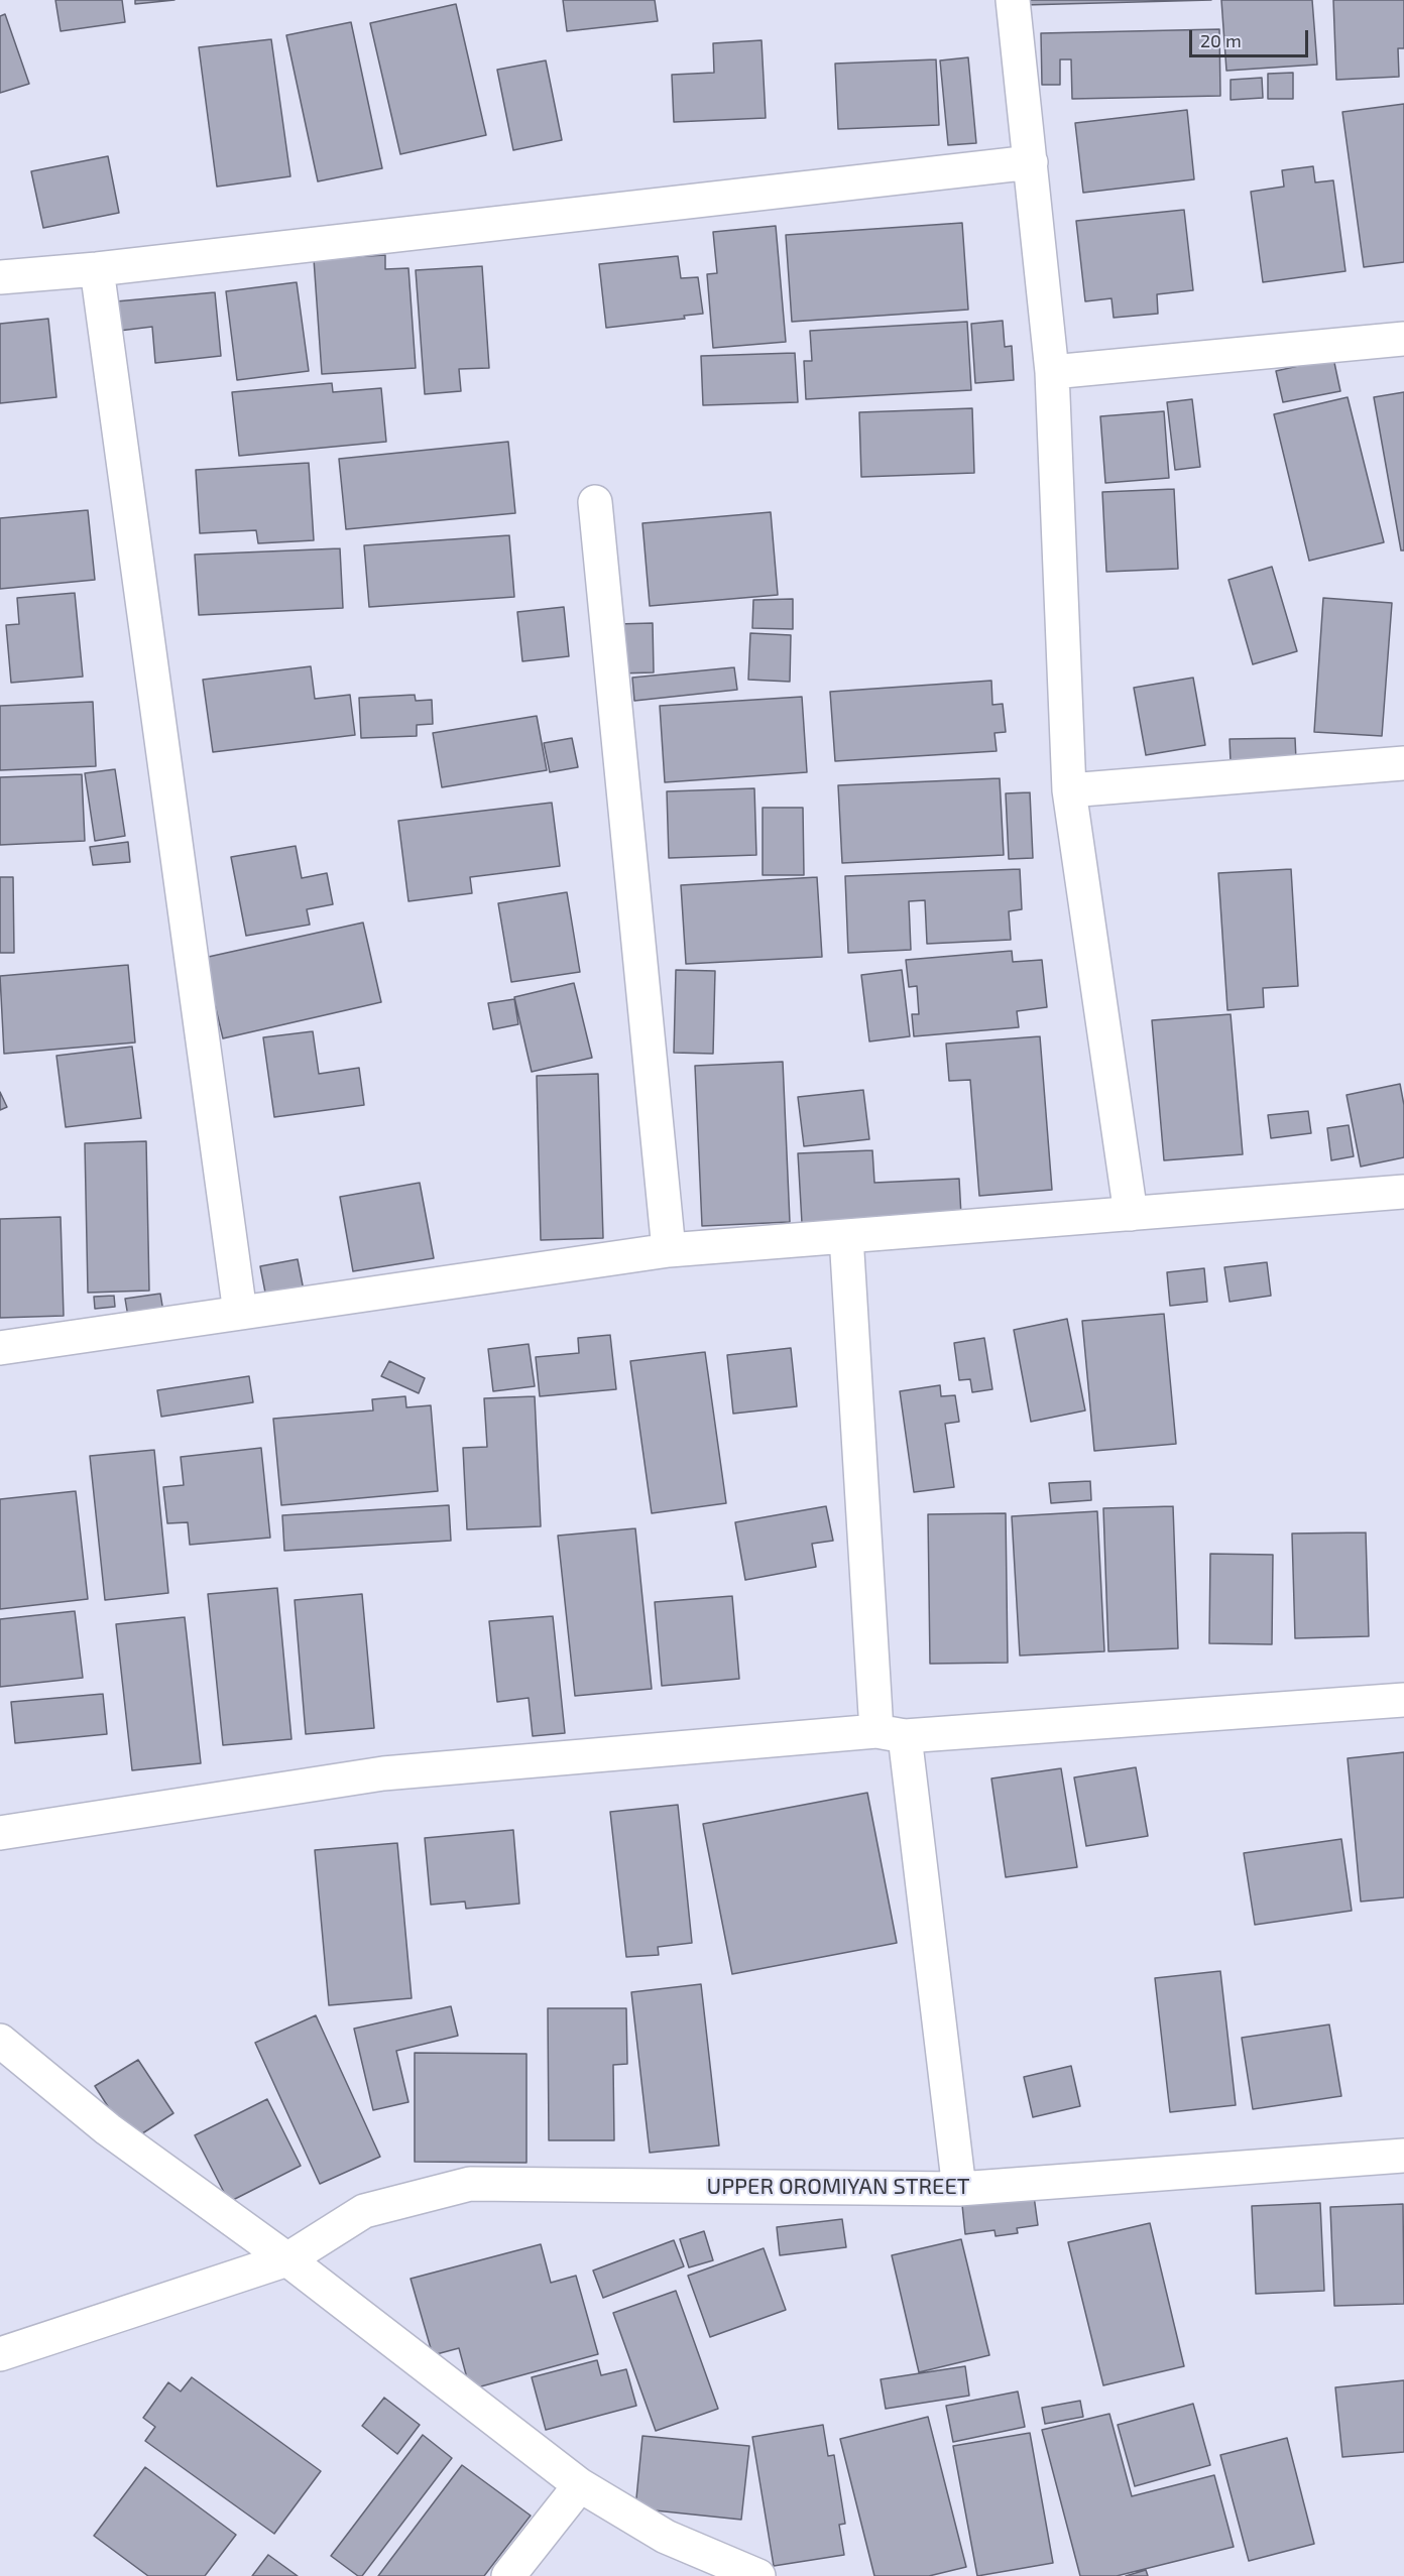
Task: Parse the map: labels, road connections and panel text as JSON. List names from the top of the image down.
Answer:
{
  "streets": {
    "street": ["UPPER OROMIYAN STREET"]
  },
  "scale_bar": "20 m"
}
